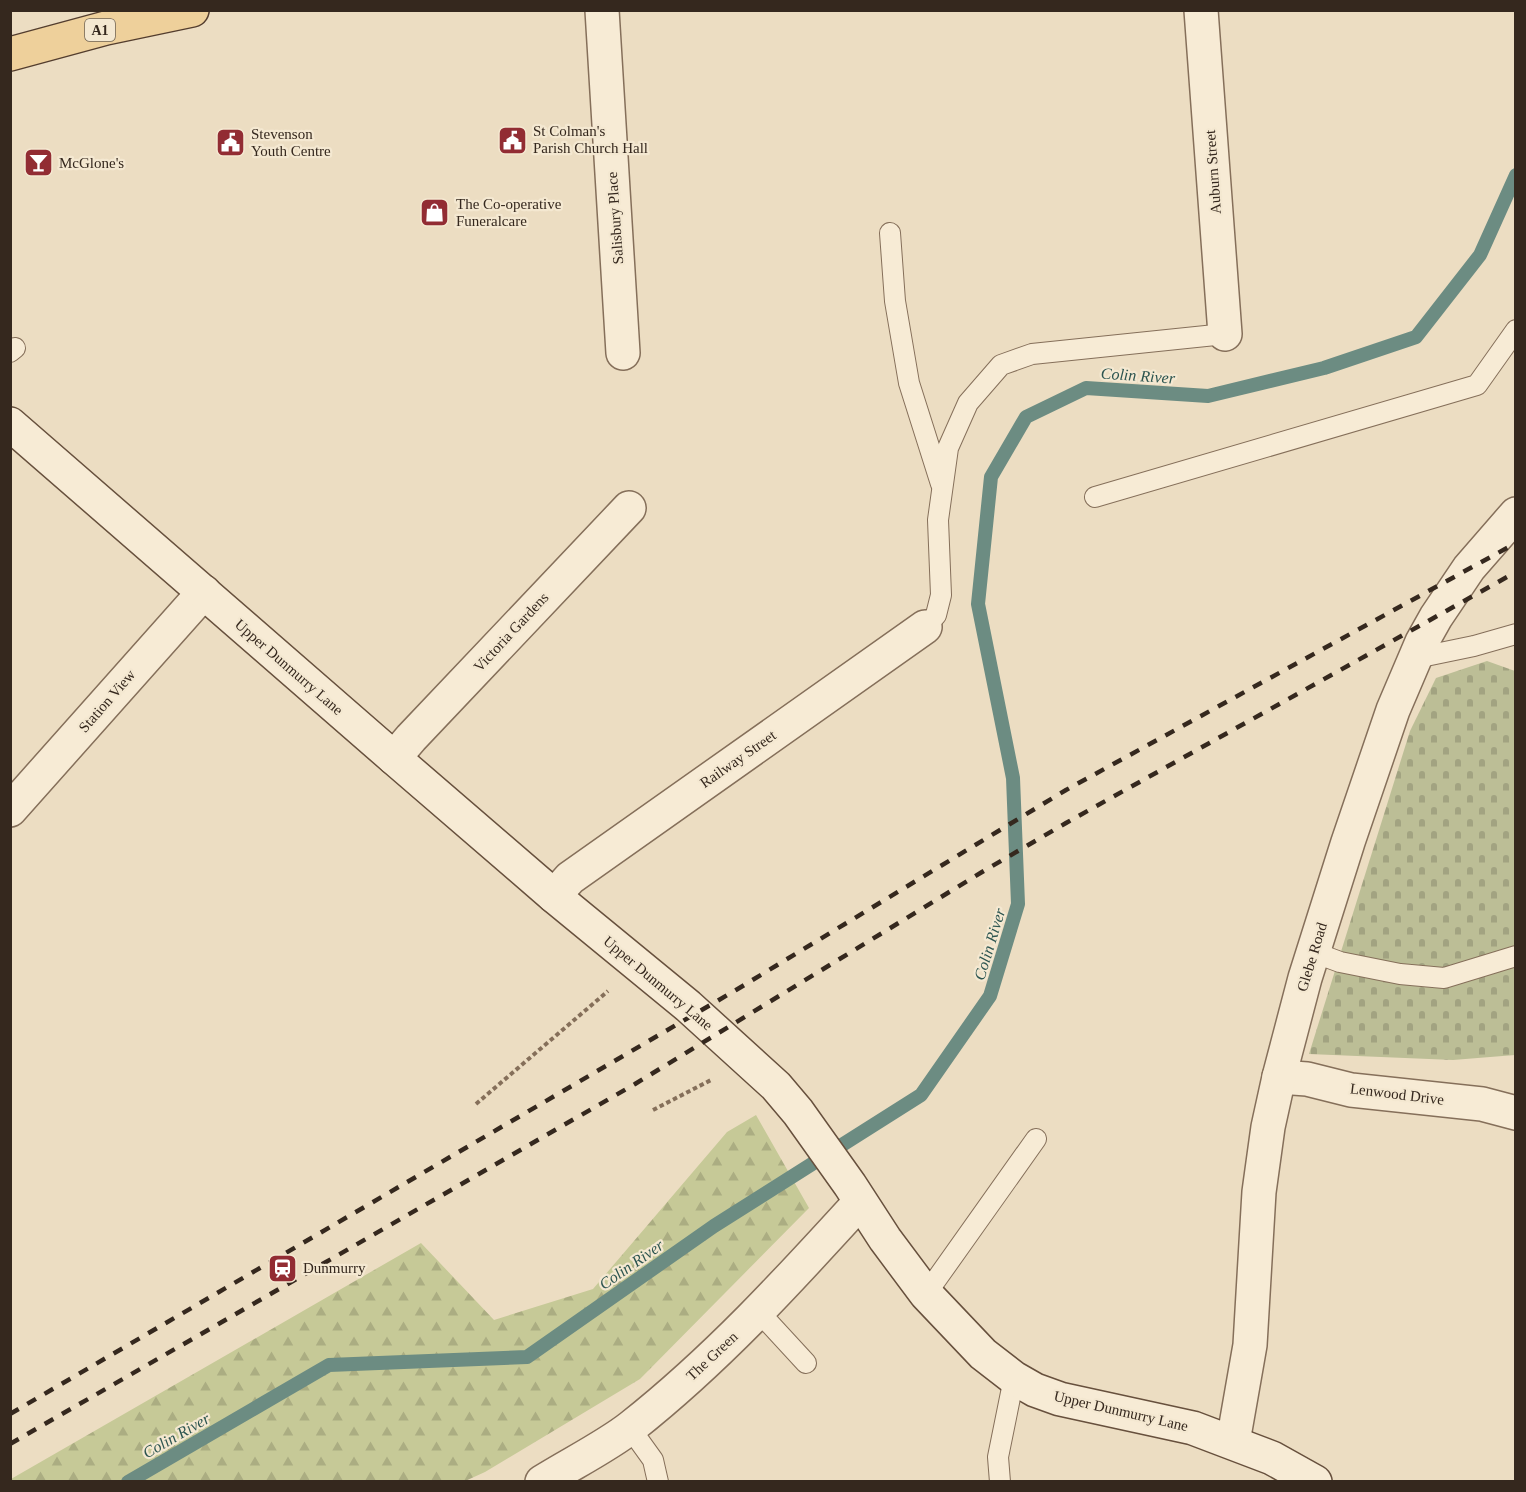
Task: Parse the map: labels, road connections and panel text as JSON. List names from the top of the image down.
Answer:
{
  "streets": {
    "main road": ["A1"],
    "street": [
      "Auburn Street",
      "Salisbury Place",
      "Victoria Gardens",
      "Upper Dunmurry Lane",
      "Station View",
      "Railway Street",
      "Glebe Road",
      "Lenwood Drive",
      "The Green"
    ]
  },
  "crossings": [
    ["Victoria Gardens", "Upper Dunmurry Lane"],
    ["Upper Dunmurry Lane", "Station View"],
    ["Upper Dunmurry Lane", "Railway Street"],
    ["Upper Dunmurry Lane", "Glebe Road"],
    ["Upper Dunmurry Lane", "The Green"],
    ["Glebe Road", "Lenwood Drive"]
  ],
  "water": ["Colin River"],
  "places": {
    "public building": ["St Colman's Parish Church Hall", "Stevenson Youth Centre"],
    "bar": ["McGlone's"],
    "shop": ["The Co-operative Funeralcare"],
    "station": ["Dunmurry"]
  }
}
